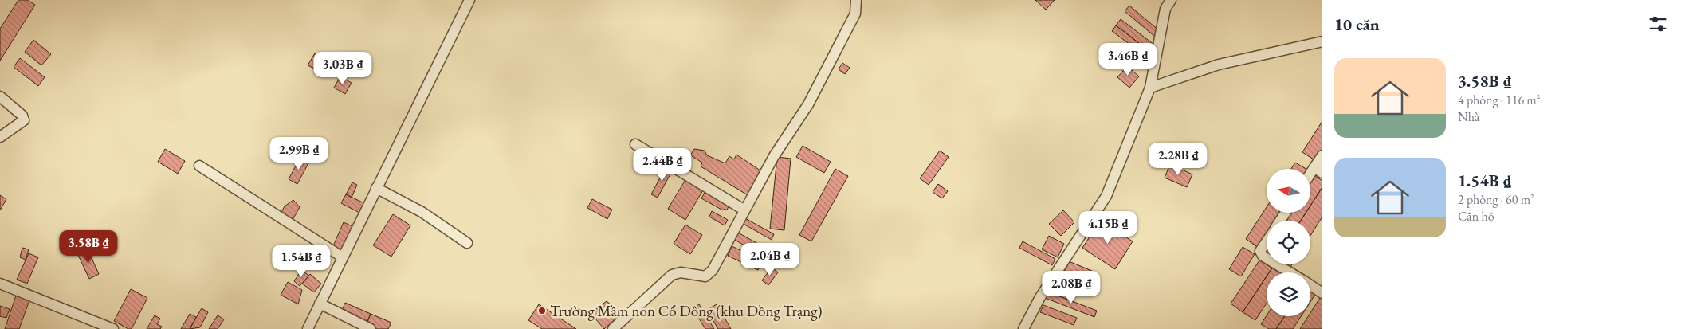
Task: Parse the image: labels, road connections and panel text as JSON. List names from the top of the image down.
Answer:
{
  "places": ["Trường Mầm non Cổ Đông (khu Đồng Trạng)"],
  "north": "left",
  "page": {
    "heading": "10 căn",
    "price": [
      "3.46B ₫",
      "3.03B ₫",
      "2.99B ₫",
      "2.28B ₫",
      "2.44B ₫",
      "4.15B ₫",
      "3.58B ₫",
      "2.04B ₫",
      "1.54B ₫",
      "2.08B ₫"
    ],
    "list": [
      {
        "name": "3.58B ₫",
        "note": "4 phòng · 116 m² · Nhà"
      },
      {
        "name": "1.54B ₫",
        "note": "2 phòng · 60 m² · Căn hộ"
      }
    ]
  }
}
